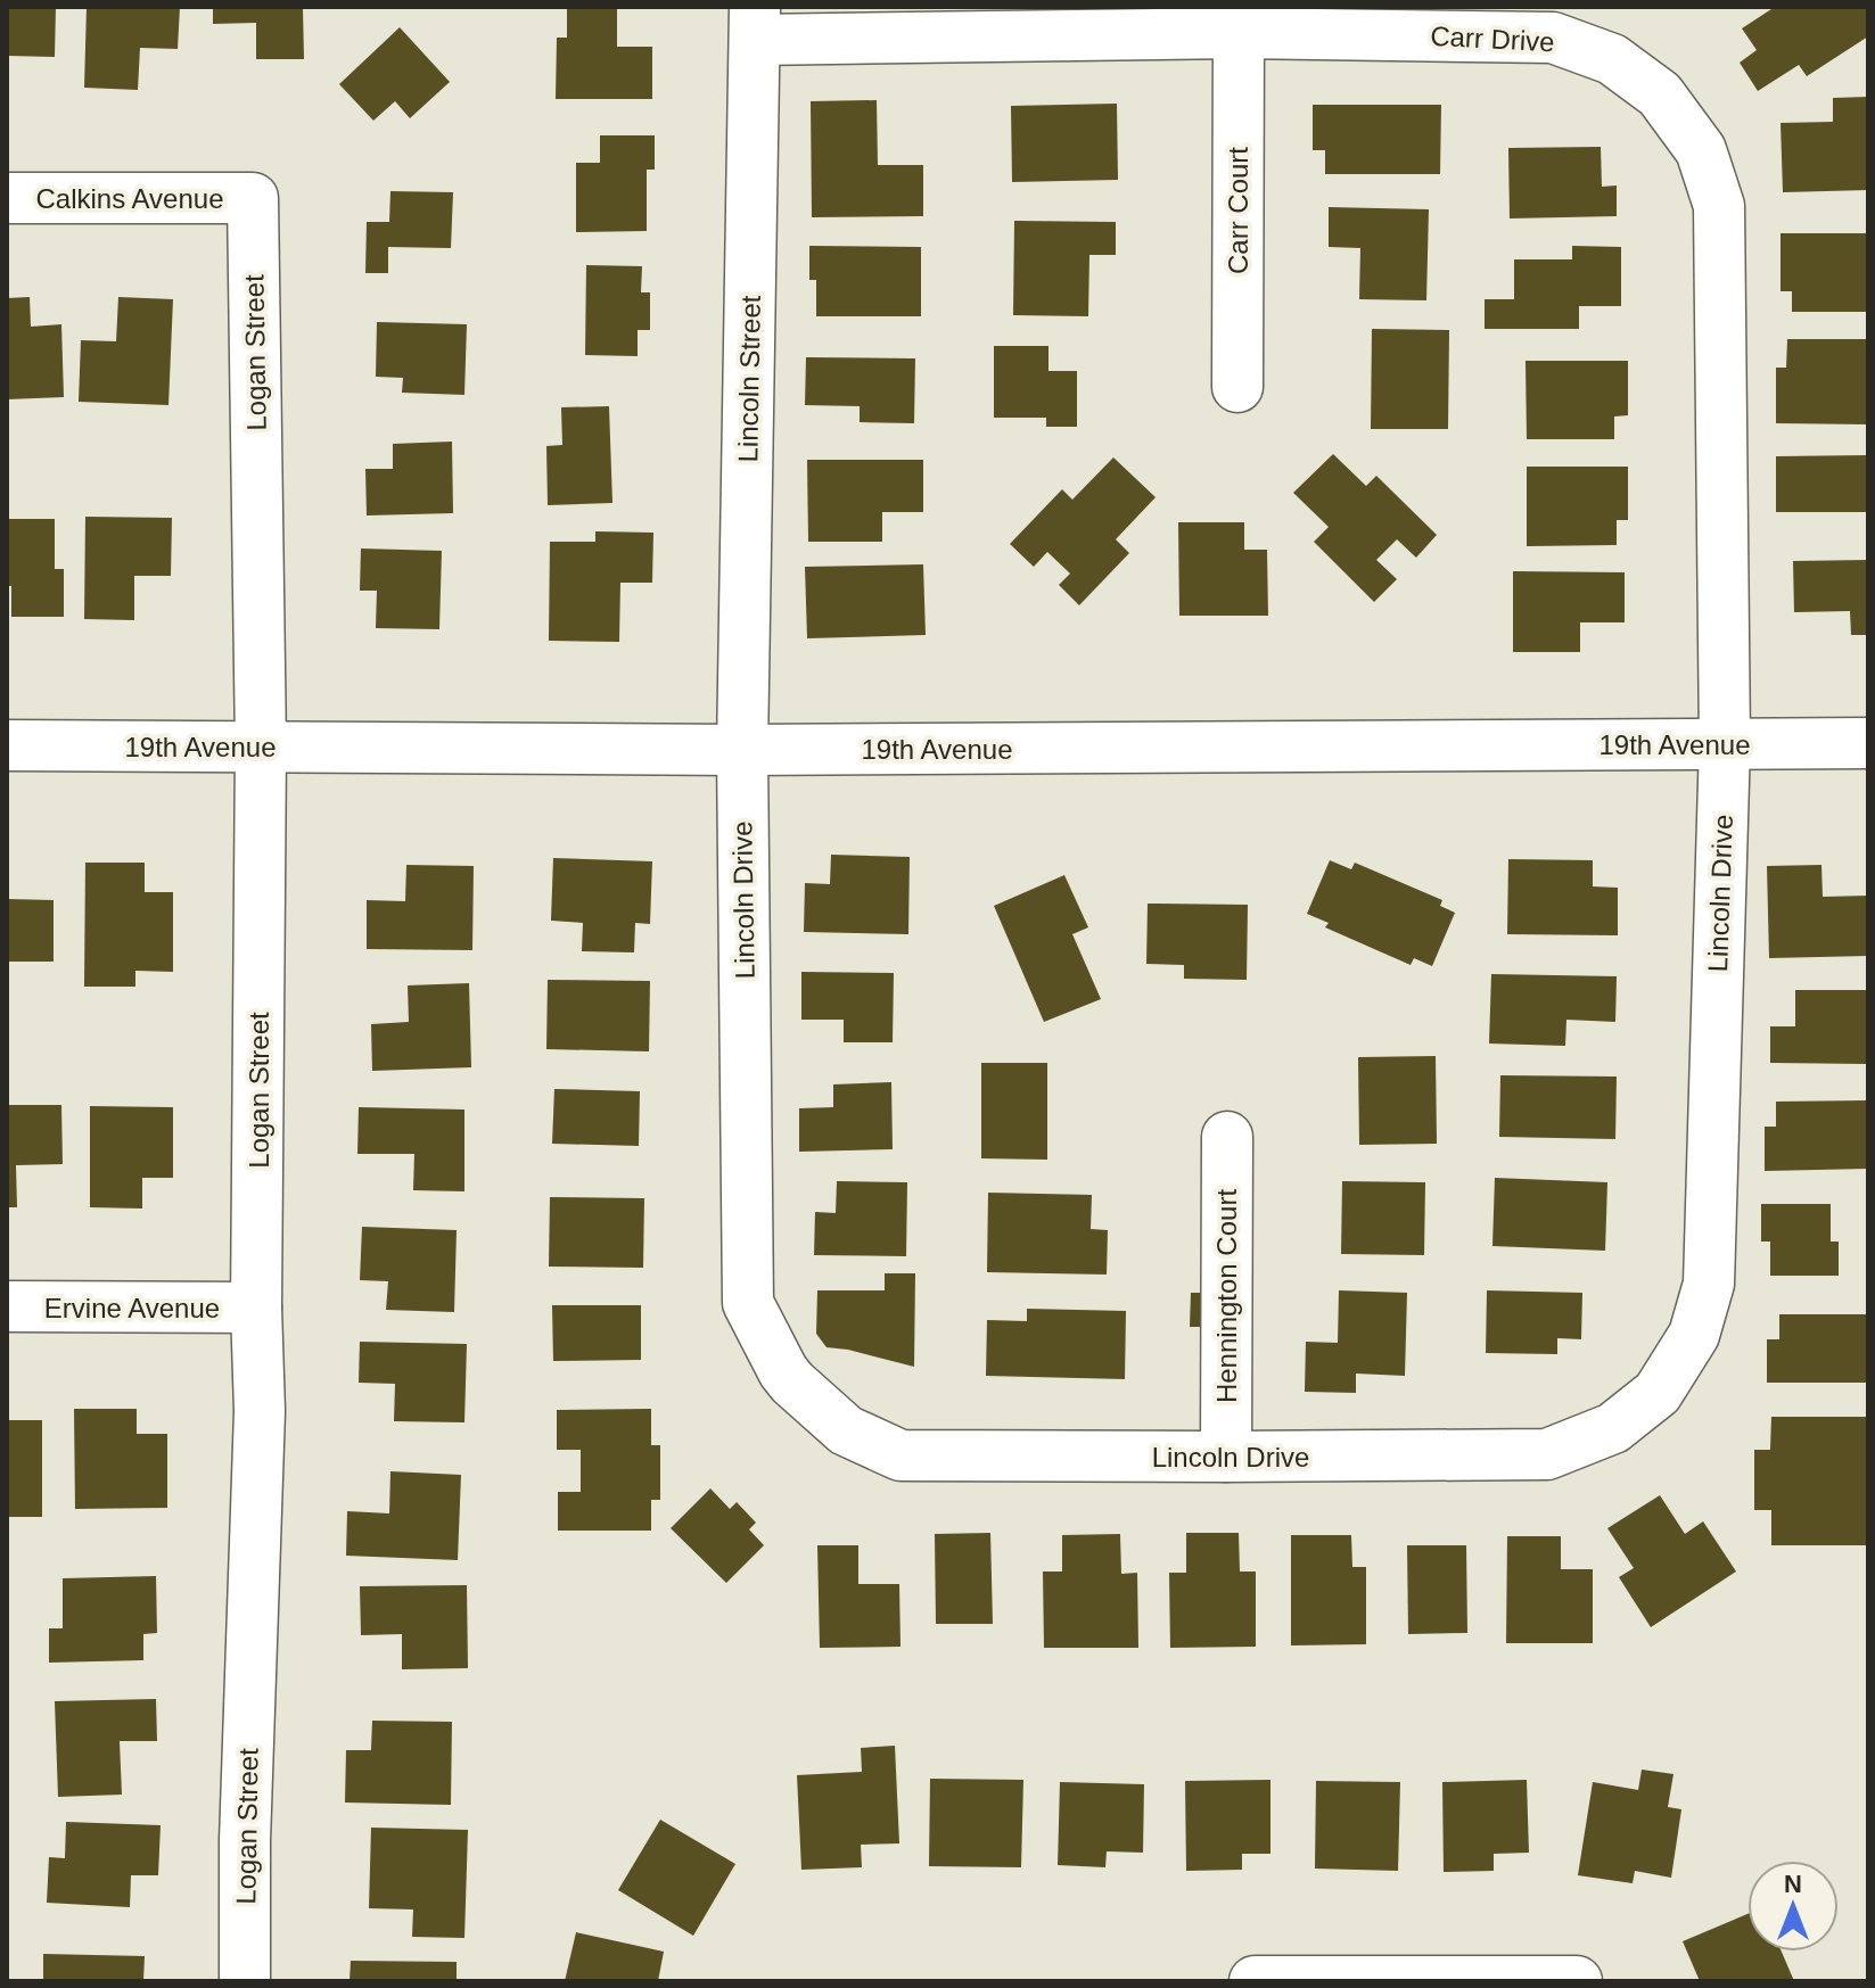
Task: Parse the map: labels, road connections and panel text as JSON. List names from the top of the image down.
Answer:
{
  "streets": {
    "street": [
      "Carr Drive",
      "Calkins Avenue",
      "Carr Court",
      "Logan Street",
      "Lincoln Street",
      "19th Avenue",
      "Lincoln Drive",
      "Hennington Court",
      "Ervine Avenue"
    ]
  },
  "crossings": [
    ["Carr Drive", "Carr Court"],
    ["Carr Drive", "Lincoln Street"],
    ["Carr Drive", "19th Avenue"],
    ["Carr Drive", "Lincoln Drive"],
    ["Calkins Avenue", "Logan Street"],
    ["Logan Street", "19th Avenue"],
    ["Logan Street", "Ervine Avenue"],
    ["Lincoln Street", "19th Avenue"],
    ["Lincoln Street", "Lincoln Drive"],
    ["19th Avenue", "Lincoln Drive"],
    ["Lincoln Drive", "Hennington Court"]
  ],
  "north": "top"
}
